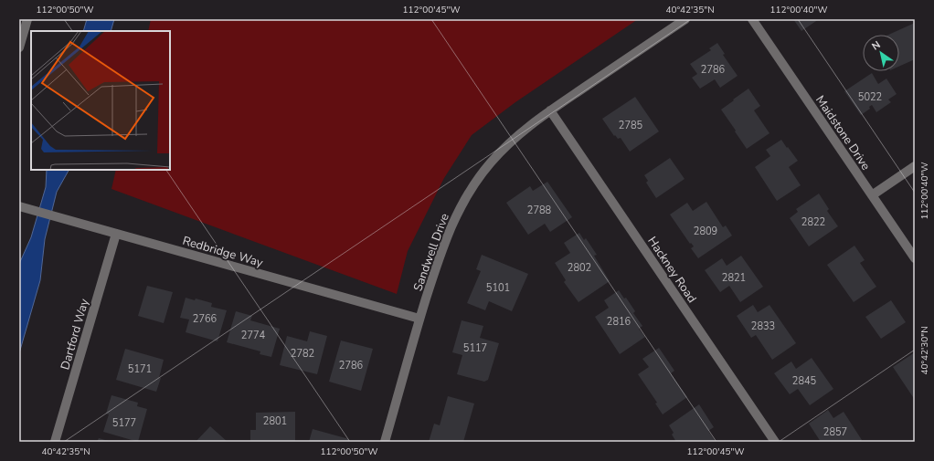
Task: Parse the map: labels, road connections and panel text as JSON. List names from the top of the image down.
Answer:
{
  "streets": {
    "street": [
      "Maidstone Drive",
      "Redbridge Way",
      "Sandwell Drive",
      "Hackney Road",
      "Dartford Way"
    ]
  },
  "crossings": [
    ["Redbridge Way", "Sandwell Drive"],
    ["Redbridge Way", "Dartford Way"],
    ["Sandwell Drive", "Hackney Road"]
  ],
  "house_numbers": [
    "2786",
    "5022",
    "2785",
    "2788",
    "2822",
    "2809",
    "2802",
    "2821",
    "5101",
    "2766",
    "2816",
    "2833",
    "2774",
    "5117",
    "2782",
    "2786",
    "5171",
    "2845",
    "2801",
    "5177",
    "2857"
  ],
  "north": "top left",
  "coordinates": [
    "112°00'50\"W",
    "112°00'45\"W",
    "40°42'35\"N",
    "112°00'40\"W",
    "40°42'30\"N"
  ]
}
